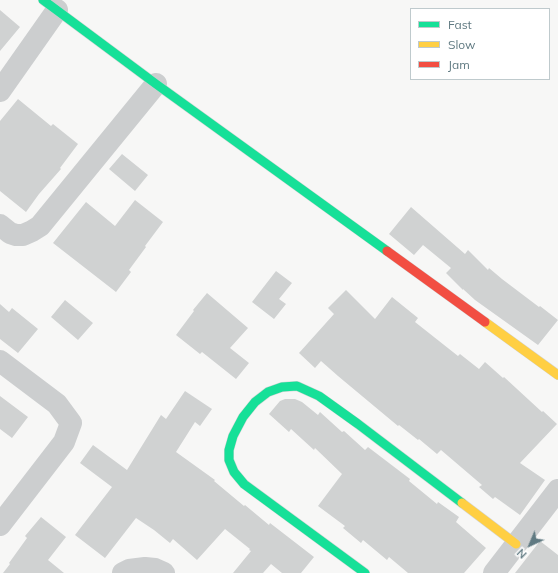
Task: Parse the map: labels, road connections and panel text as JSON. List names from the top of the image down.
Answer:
{
  "legend": ["Fast", "Slow", "Jam"],
  "north": "bottom left"
}
